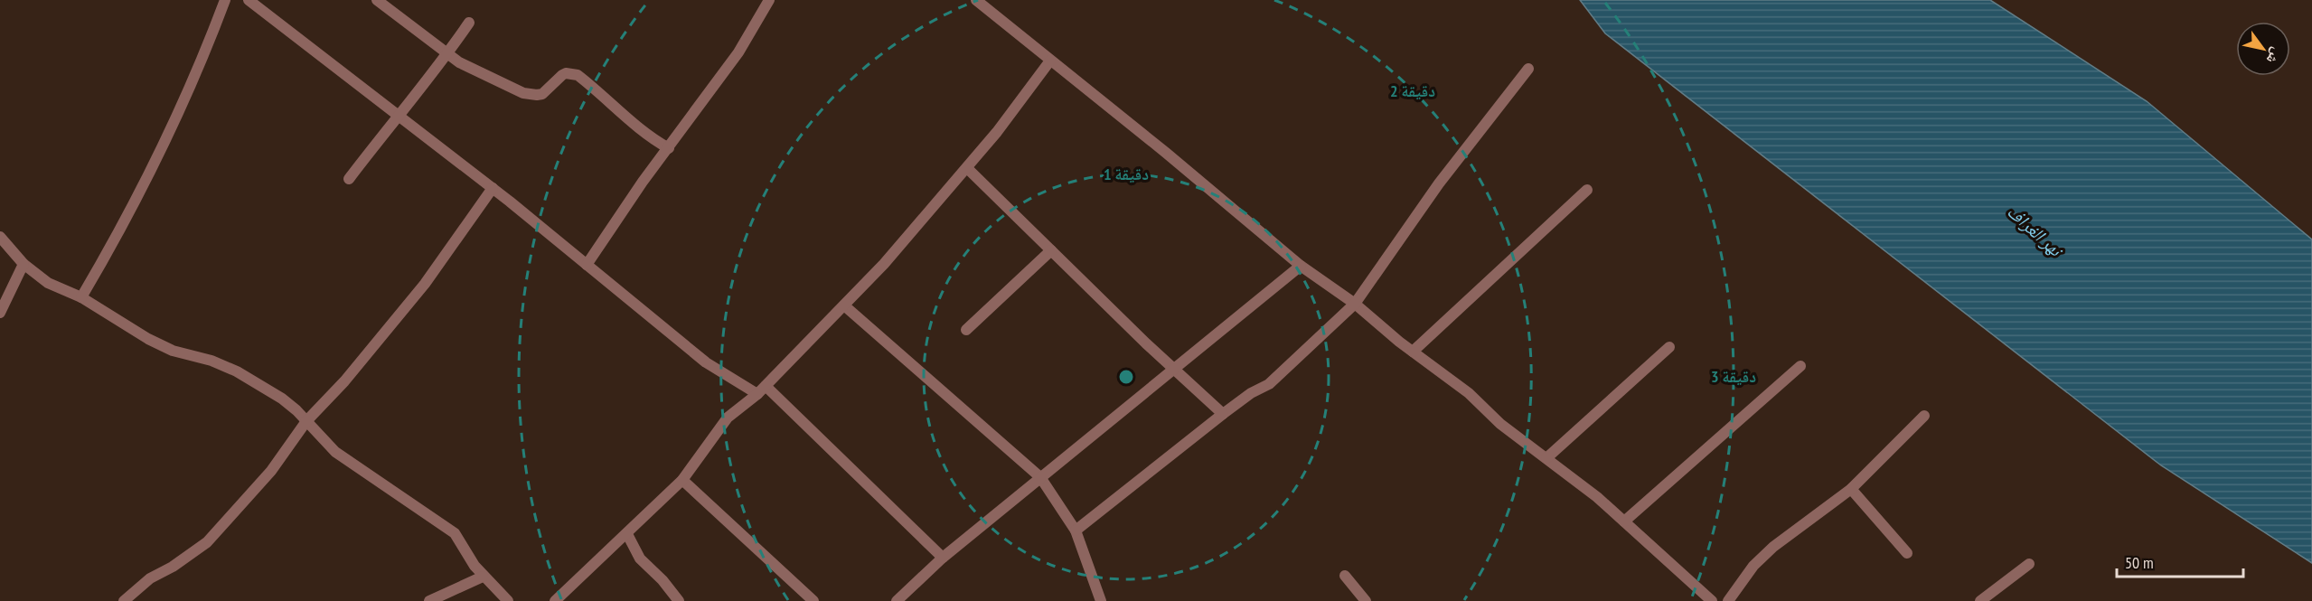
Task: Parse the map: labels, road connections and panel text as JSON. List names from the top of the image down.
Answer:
{
  "water": ["نهر الغراف"],
  "scale_bar": "50 m",
  "north": "bottom right",
  "rings": ["2 دقيقة", "1 دقيقة", "3 دقيقة"]
}
